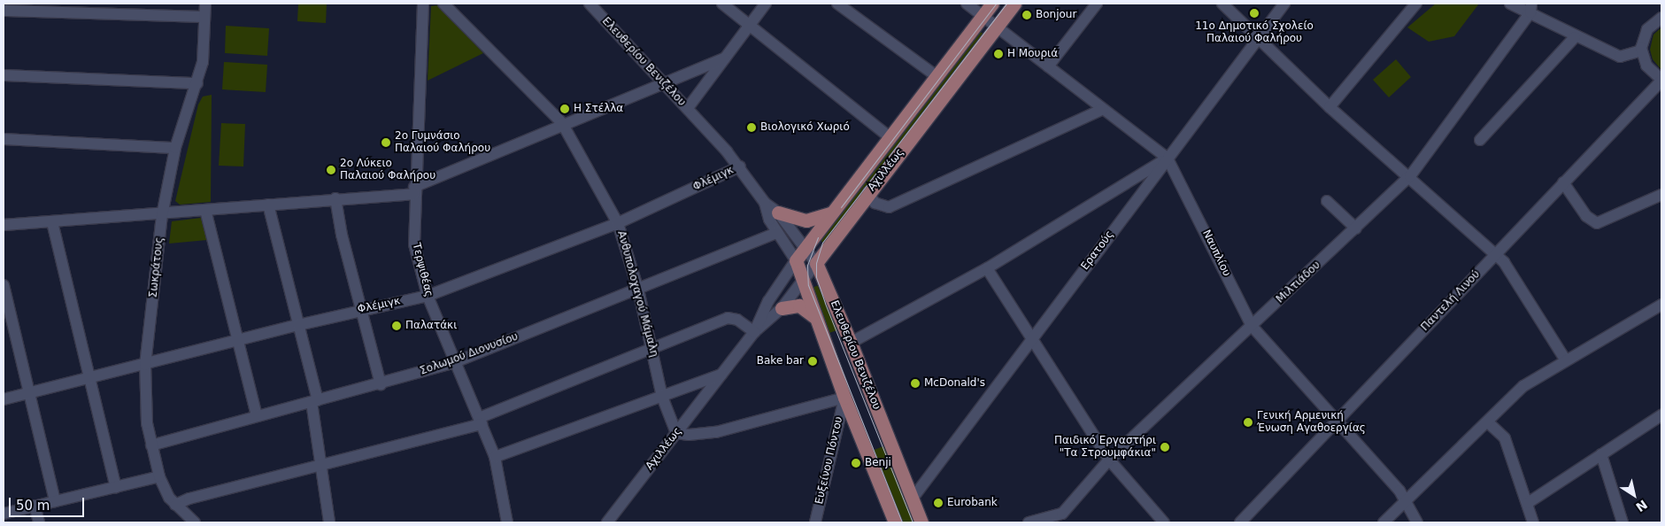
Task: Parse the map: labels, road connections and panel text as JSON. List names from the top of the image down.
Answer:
{
  "streets": {
    "main road": ["Ελευθερίου Βενιζέλου", "Αχιλλέως"],
    "street": [
      "Φλέμιγκ",
      "Ερατούς",
      "Ναυπλίου",
      "Σωκράτους",
      "Τερψιθέας",
      "Μιλτιάδου",
      "Ανθυπολοχαγού Μάμαλη",
      "Παντελή Λινού",
      "Σολωμού Διονυσίου",
      "Ευξείνου Πόντου"
    ]
  },
  "crossings": [
    ["Ελευθερίου Βενιζέλου", "Αχιλλέως"],
    ["Ελευθερίου Βενιζέλου", "Φλέμιγκ"],
    ["Ελευθερίου Βενιζέλου", "Ερατούς"],
    ["Ελευθερίου Βενιζέλου", "Σολωμού Διονυσίου"],
    ["Ελευθερίου Βενιζέλου", "Ευξείνου Πόντου"],
    ["Αχιλλέως", "Ναυπλίου"],
    ["Αχιλλέως", "Ανθυπολοχαγού Μάμαλη"],
    ["Φλέμιγκ", "Σωκράτους"],
    ["Φλέμιγκ", "Τερψιθέας"],
    ["Φλέμιγκ", "Ανθυπολοχαγού Μάμαλη"],
    ["Ερατούς", "Ναυπλίου"],
    ["Ναυπλίου", "Μιλτιάδου"],
    ["Ναυπλίου", "Παντελή Λινού"],
    ["Σωκράτους", "Σολωμού Διονυσίου"],
    ["Τερψιθέας", "Σολωμού Διονυσίου"],
    ["Ανθυπολοχαγού Μάμαλη", "Σολωμού Διονυσίου"]
  ],
  "places": [
    "11ο Δημοτικό Σχολείο Παλαιού Φαλήρου",
    "Bonjour",
    "Η Μουριά",
    "Η Στέλλα",
    "Βιολογικό Χωριό",
    "2ο Γυμνάσιο Παλαιού Φαλήρου",
    "2ο Λύκειο Παλαιού Φαλήρου",
    "Παλατάκι",
    "Bake bar",
    "McDonald's",
    "Γενική Αρμενική Ένωση Αγαθοεργίας",
    "Παιδικό Εργαστήρι \"Τα Στρουμφάκια\"",
    "Benji",
    "Eurobank"
  ],
  "scale_bar": "50 m",
  "north": "bottom right"
}
